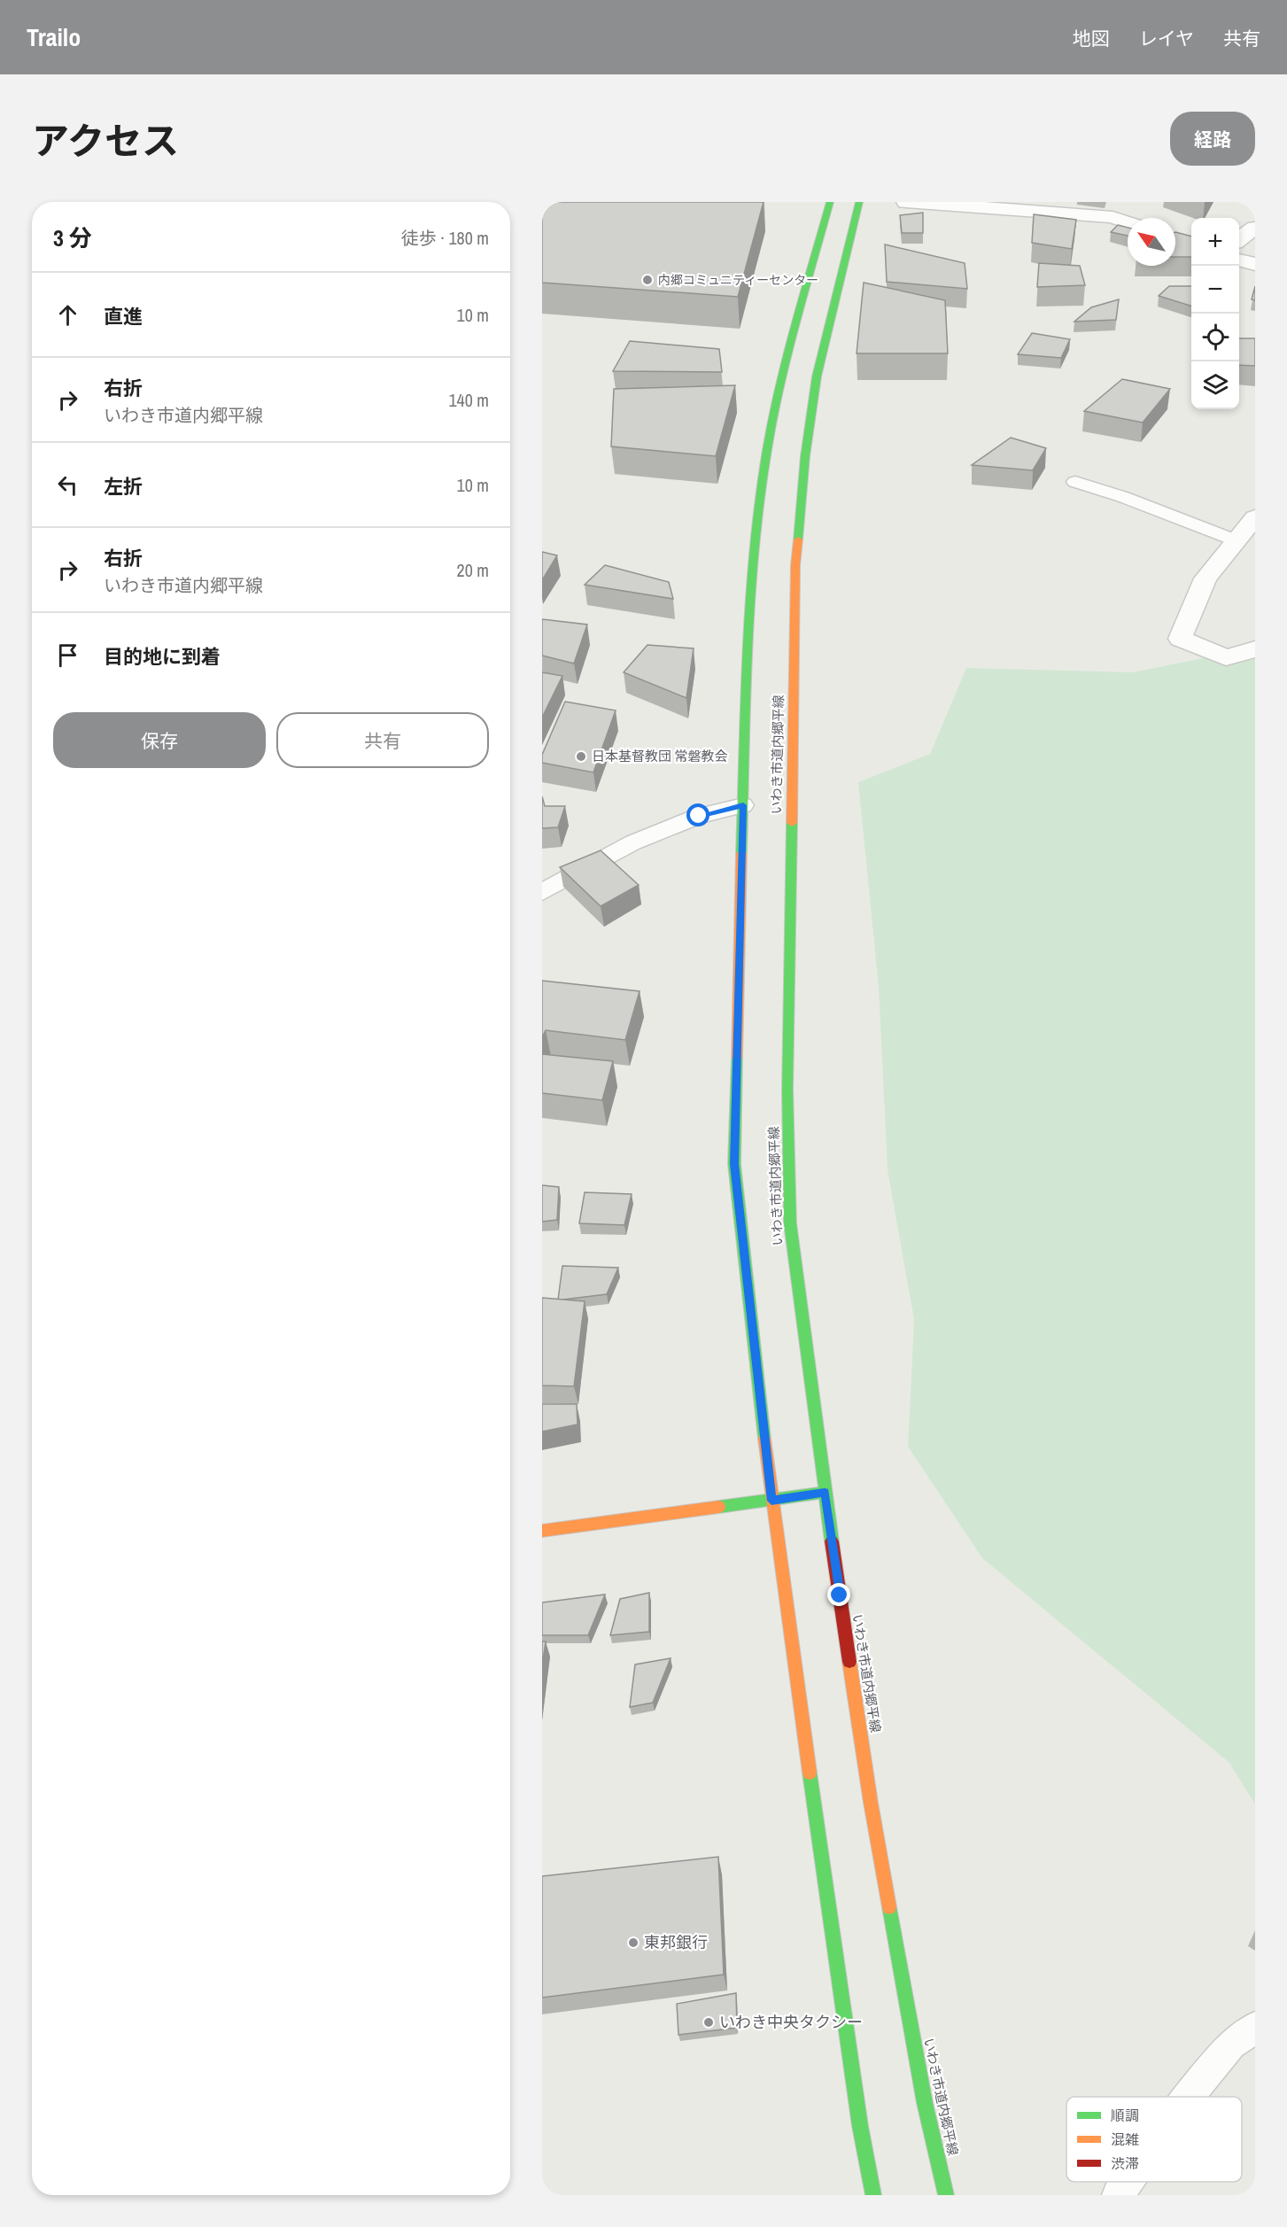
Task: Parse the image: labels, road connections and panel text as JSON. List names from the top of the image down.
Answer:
{
  "streets": {
    "street": ["いわき市道内郷平線"]
  },
  "places": [
    "内郷コミュニティーセンター",
    "日本基督教団 常磐教会",
    "東邦銀行",
    "いわき中央タクシー"
  ],
  "legend": ["順調", "混雑", "渋滞"],
  "north": "top left",
  "page": {
    "header": "Trailo",
    "nav": ["地図", "レイヤ", "共有"],
    "title": "アクセス",
    "buttons": [
      "経路",
      ["保存", "共有"]
    ],
    "heading": ["3 分", "徒歩 · 180 m"],
    "map_buttons": ["+", "−"],
    "list": [
      ["直進", "10 m"],
      ["右折", "いわき市道内郷平線", "140 m"],
      ["左折", "10 m"],
      ["右折", "いわき市道内郷平線", "20 m"],
      "目的地に到着"
    ]
  }
}
